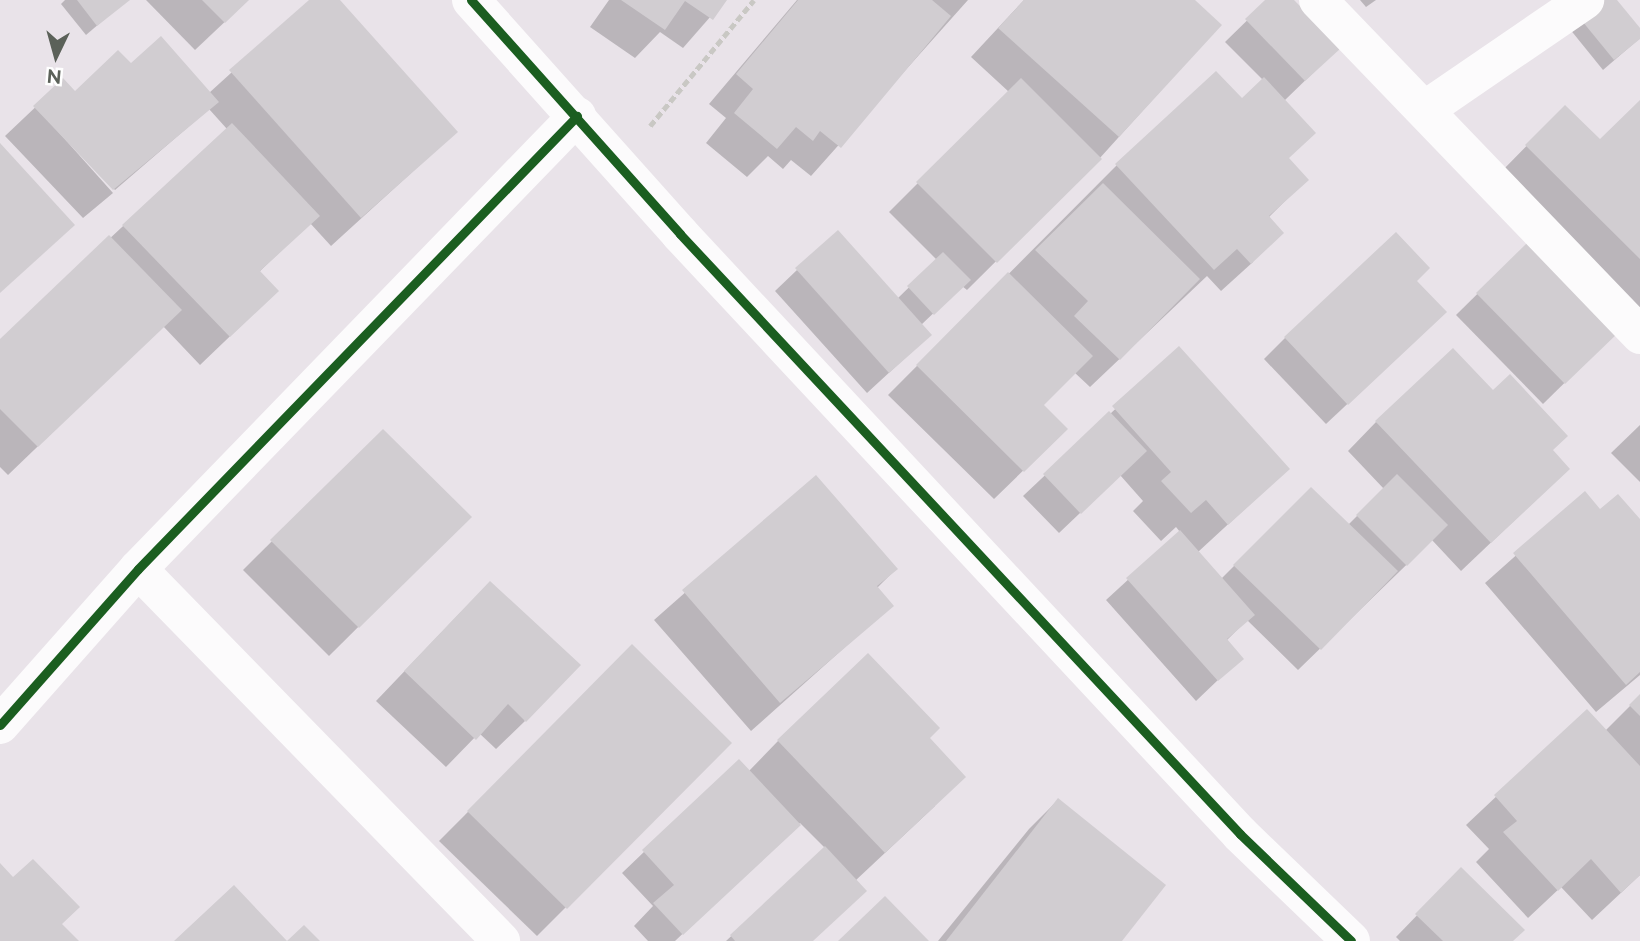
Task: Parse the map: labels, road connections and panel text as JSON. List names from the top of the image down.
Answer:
{
  "north": "bottom"
}
